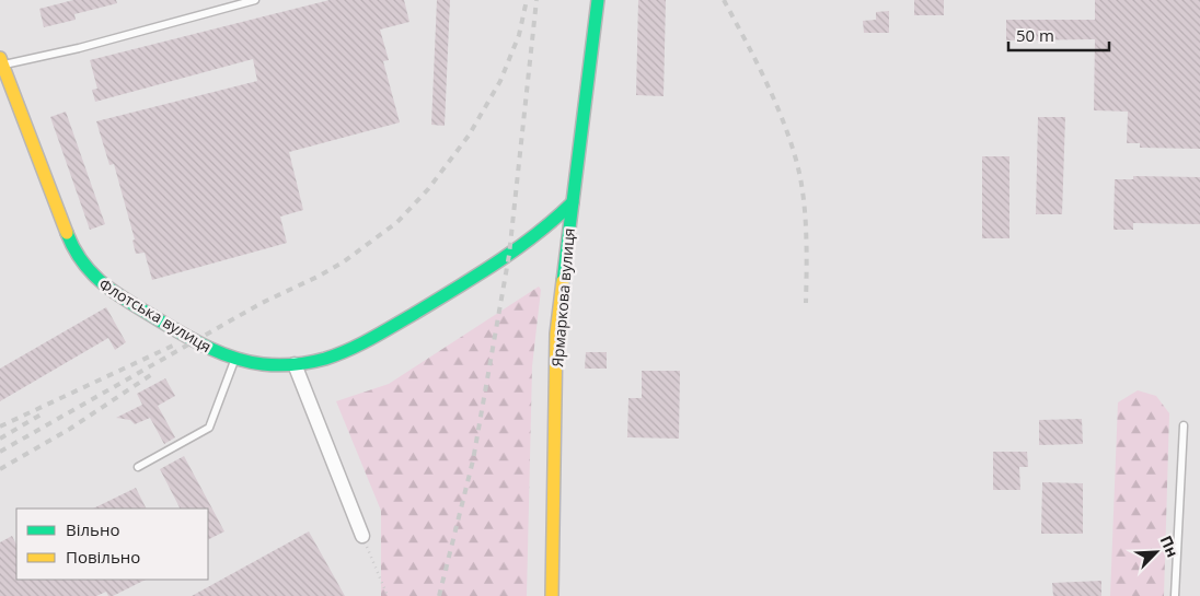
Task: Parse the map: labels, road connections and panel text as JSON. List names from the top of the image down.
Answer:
{
  "streets": {
    "street": ["Ярмаркова вулиця", "Флотська вулиця"]
  },
  "crossings": [
    ["Ярмаркова вулиця", "Флотська вулиця"]
  ],
  "legend": ["Вільно", "Повільно"],
  "scale_bar": "50 m",
  "north": "top right"
}
